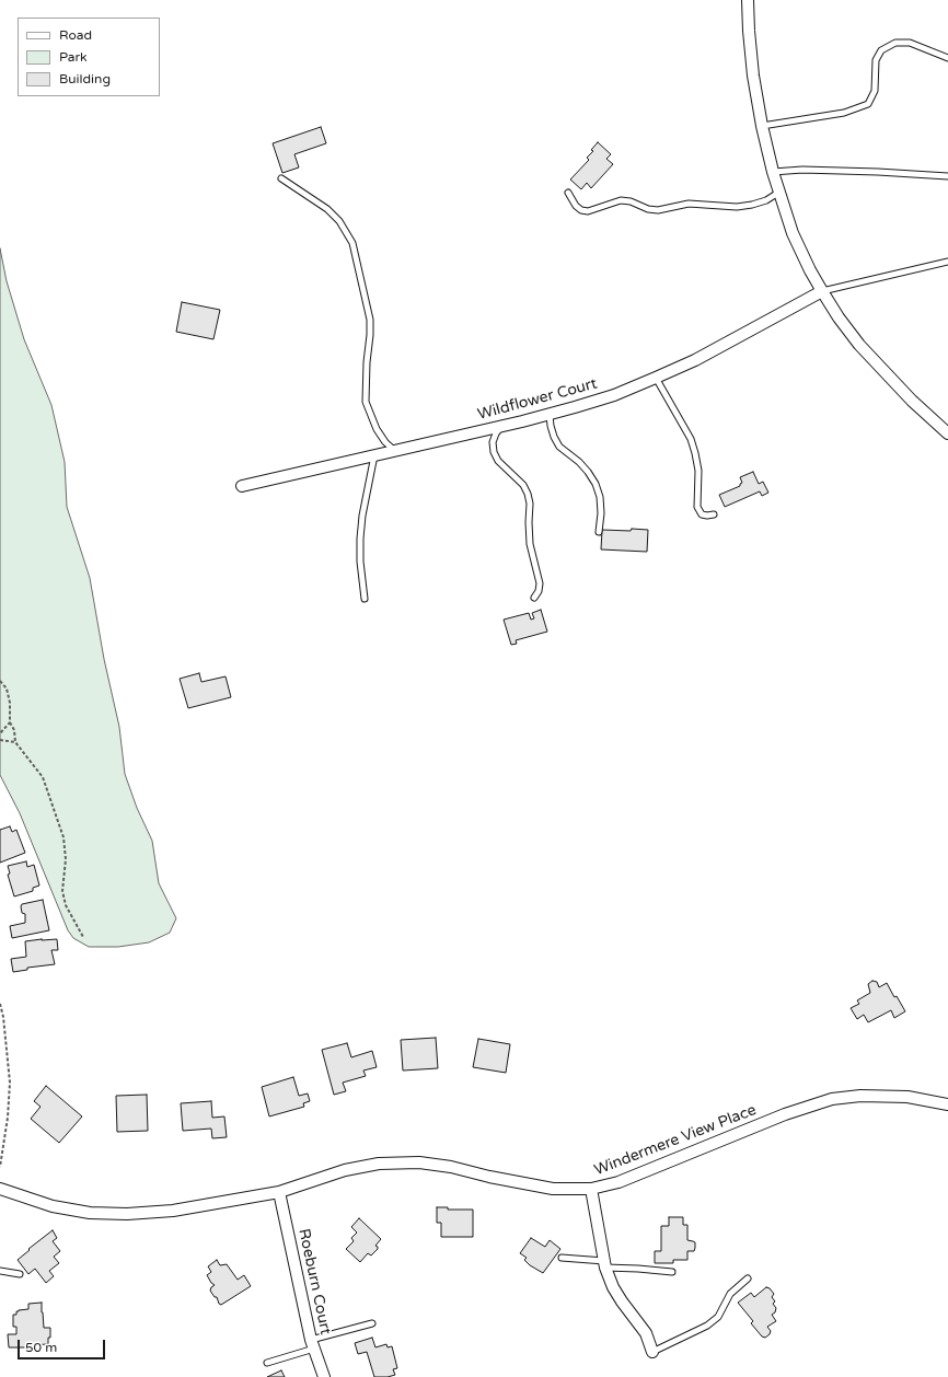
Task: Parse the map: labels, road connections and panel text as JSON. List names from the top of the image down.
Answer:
{
  "streets": {
    "street": ["Wildflower Court", "Windermere View Place", "Roeburn Court"]
  },
  "crossings": [
    ["Windermere View Place", "Roeburn Court"]
  ],
  "legend": ["Road", "Park", "Building"],
  "scale_bar": "50 m"
}
